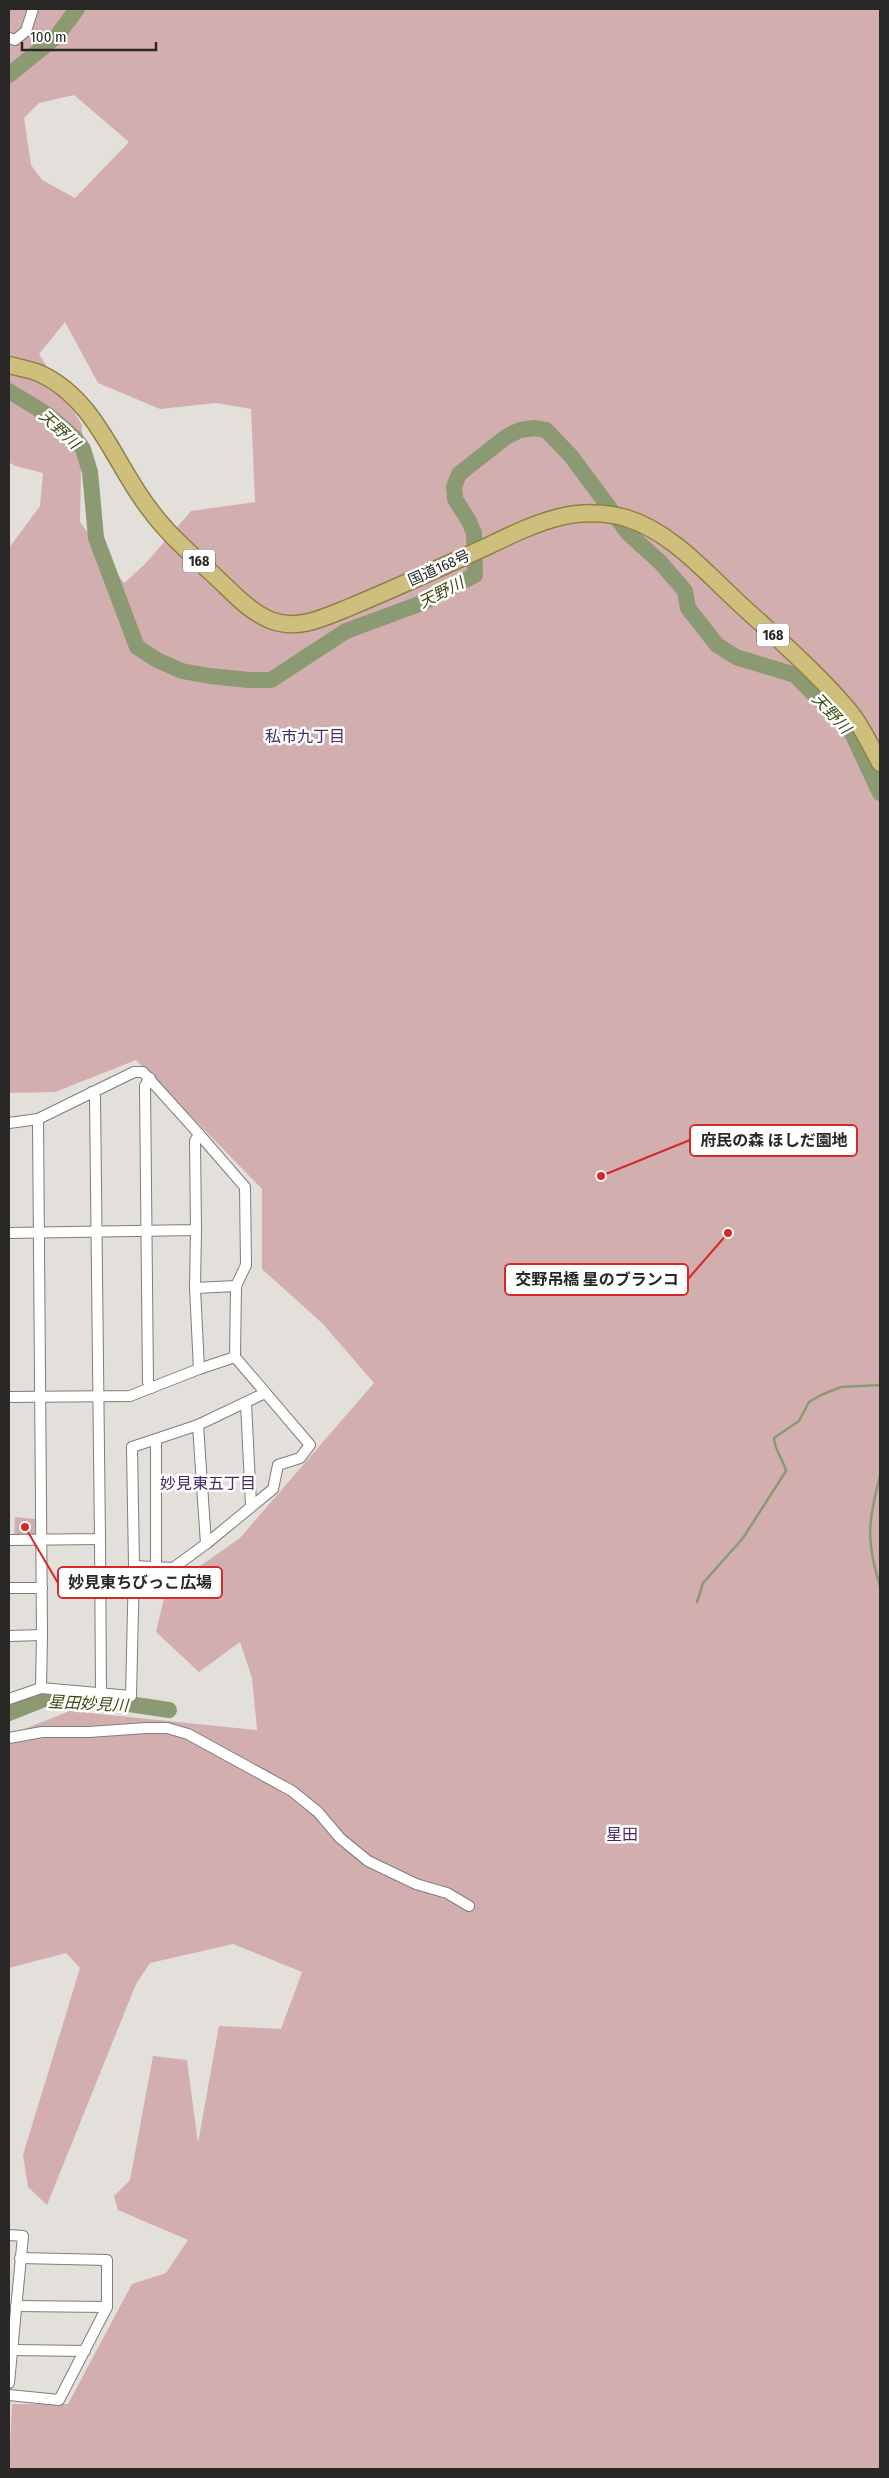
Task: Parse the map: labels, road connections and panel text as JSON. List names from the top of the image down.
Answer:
{
  "streets": {
    "highway": ["168", "国道168号"]
  },
  "districts": ["私市九丁目", "妙見東五丁目", "星田"],
  "water": ["天野川", "星田妙見川"],
  "places": ["府民の森 ほしだ園地", "交野吊橋 星のブランコ", "妙見東ちびっこ広場"],
  "scale_bar": "100 m"
}
